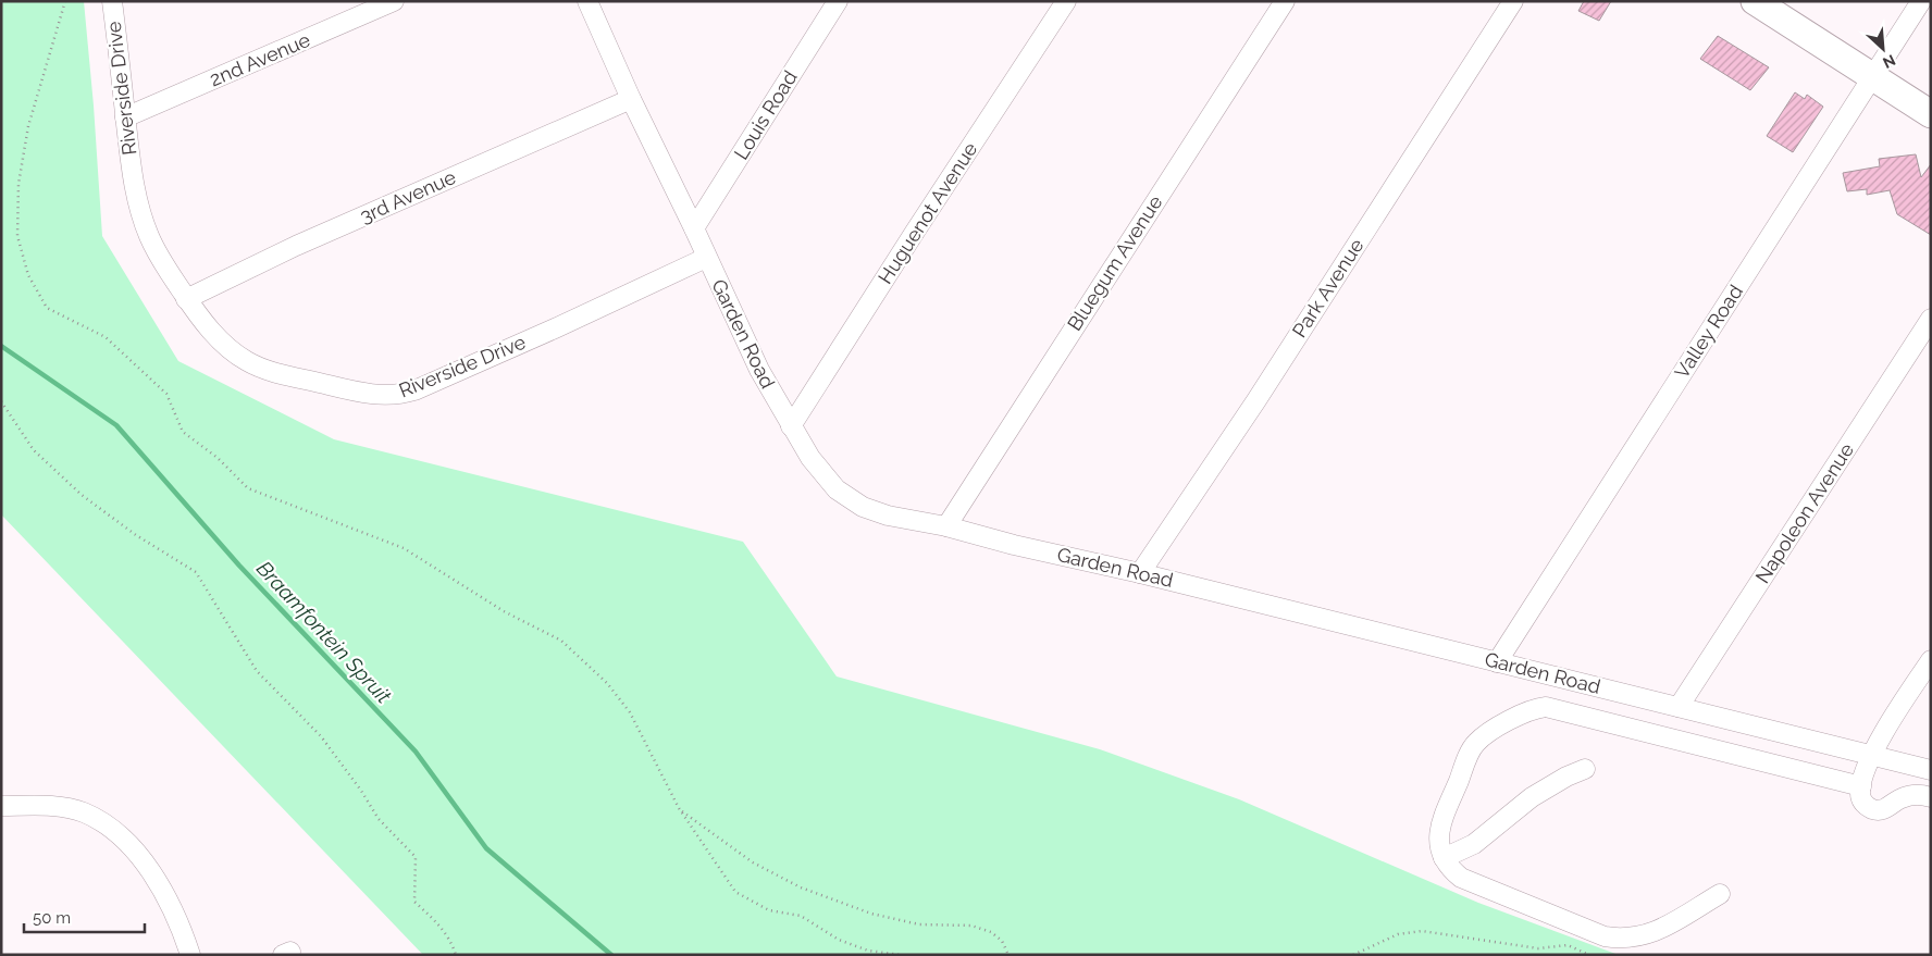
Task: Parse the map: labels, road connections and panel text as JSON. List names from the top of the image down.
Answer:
{
  "streets": {
    "street": [
      "2nd Avenue",
      "Riverside Drive",
      "Louis Road",
      "3rd Avenue",
      "Huguenot Avenue",
      "Bluegum Avenue",
      "Park Avenue",
      "Valley Road",
      "Garden Road",
      "Napoleon Avenue"
    ]
  },
  "crossings": [
    ["2nd Avenue", "Riverside Drive"],
    ["Riverside Drive", "3rd Avenue"],
    ["Riverside Drive", "Garden Road"],
    ["Louis Road", "Garden Road"],
    ["3rd Avenue", "Garden Road"],
    ["Huguenot Avenue", "Garden Road"],
    ["Bluegum Avenue", "Garden Road"],
    ["Park Avenue", "Garden Road"],
    ["Valley Road", "Garden Road"],
    ["Garden Road", "Napoleon Avenue"]
  ],
  "water": ["Braamfontein Spruit"],
  "scale_bar": "50 m",
  "north": "bottom right"
}
